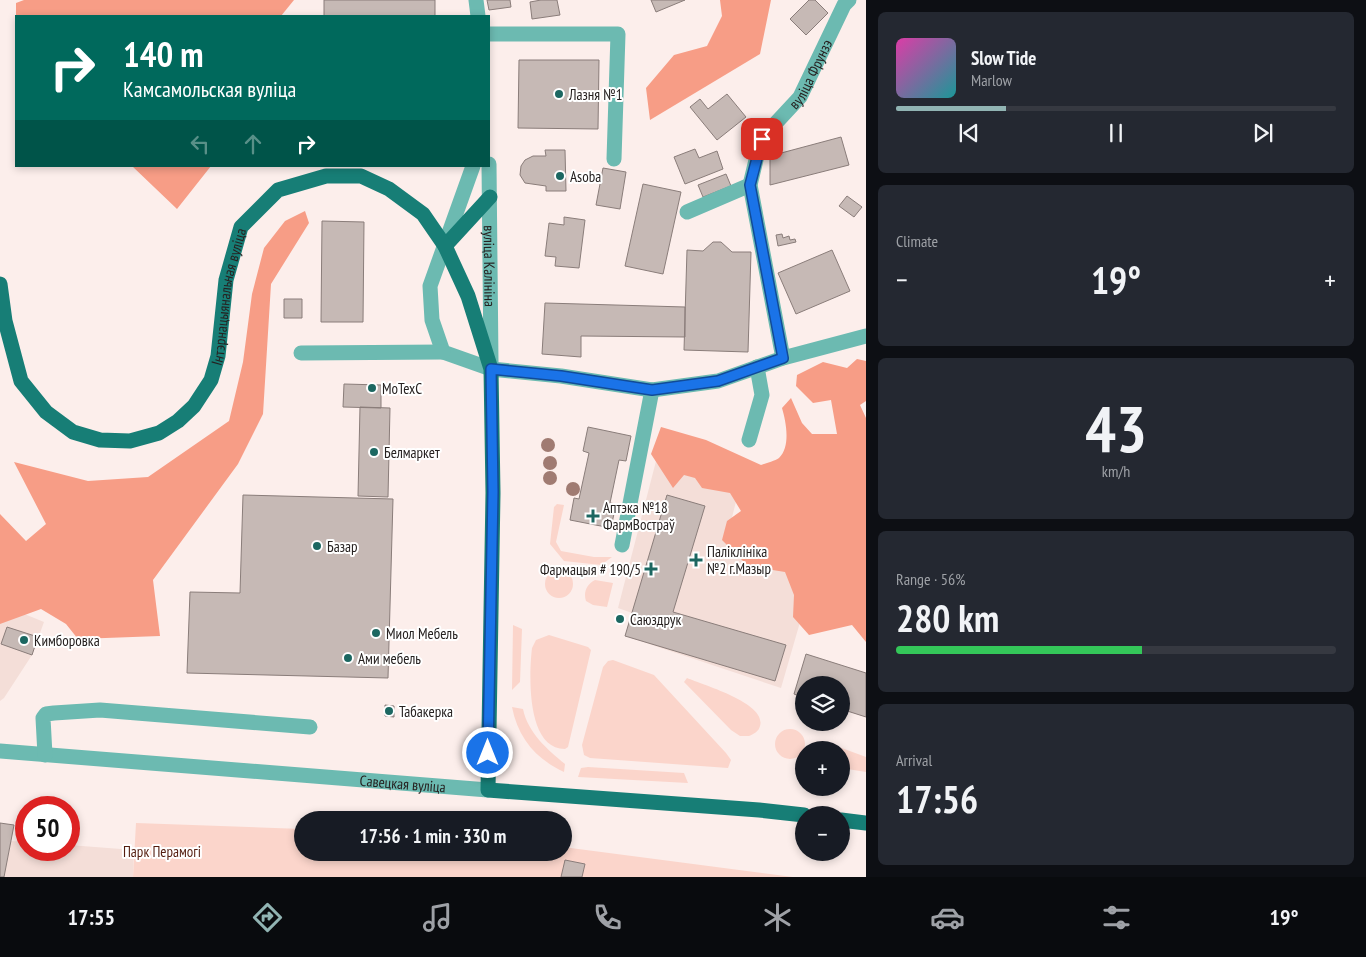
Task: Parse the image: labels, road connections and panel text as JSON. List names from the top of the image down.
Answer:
{
  "streets": {
    "main road": ["Інтэрнацыянальная вуліца", "Савецкая вуліца"],
    "street": ["вуліца Фрунзэ", "вуліца Калініна"]
  },
  "crossings": [
    ["вуліца Калініна", "Інтэрнацыянальная вуліца"],
    ["Інтэрнацыянальная вуліца", "Савецкая вуліца"]
  ],
  "parks": ["Парк Перамогі"],
  "places": {
    "other": [
      "Лазня №1",
      "Asoba",
      "MoTexC",
      "Белмаркет",
      "Базар",
      "Саюздрук",
      "Миол Мебель",
      "Кимборовка",
      "Ами мебель",
      "Табакерка"
    ],
    "health": ["Аптэка №18 ФармВостраў", "Паліклініка №2 г.Мазыр", "Фармацыя # 190/5"]
  },
  "page": {
    "turn": ["140 m", "Камсамольская вуліца"],
    "song": ["Slow Tide", "Marlow"],
    "tile": [
      "Climate",
      ["43", "km/h"],
      ["Range · 56%", "280 km"],
      ["Arrival", "17:56"]
    ],
    "heat": ["−", "19°", "+"],
    "map_buttons": ["+", "−"],
    "limit": "50",
    "trip": "17:56 · 1 min · 330 m",
    "tabs": ["17:55", "19°"]
  }
}
